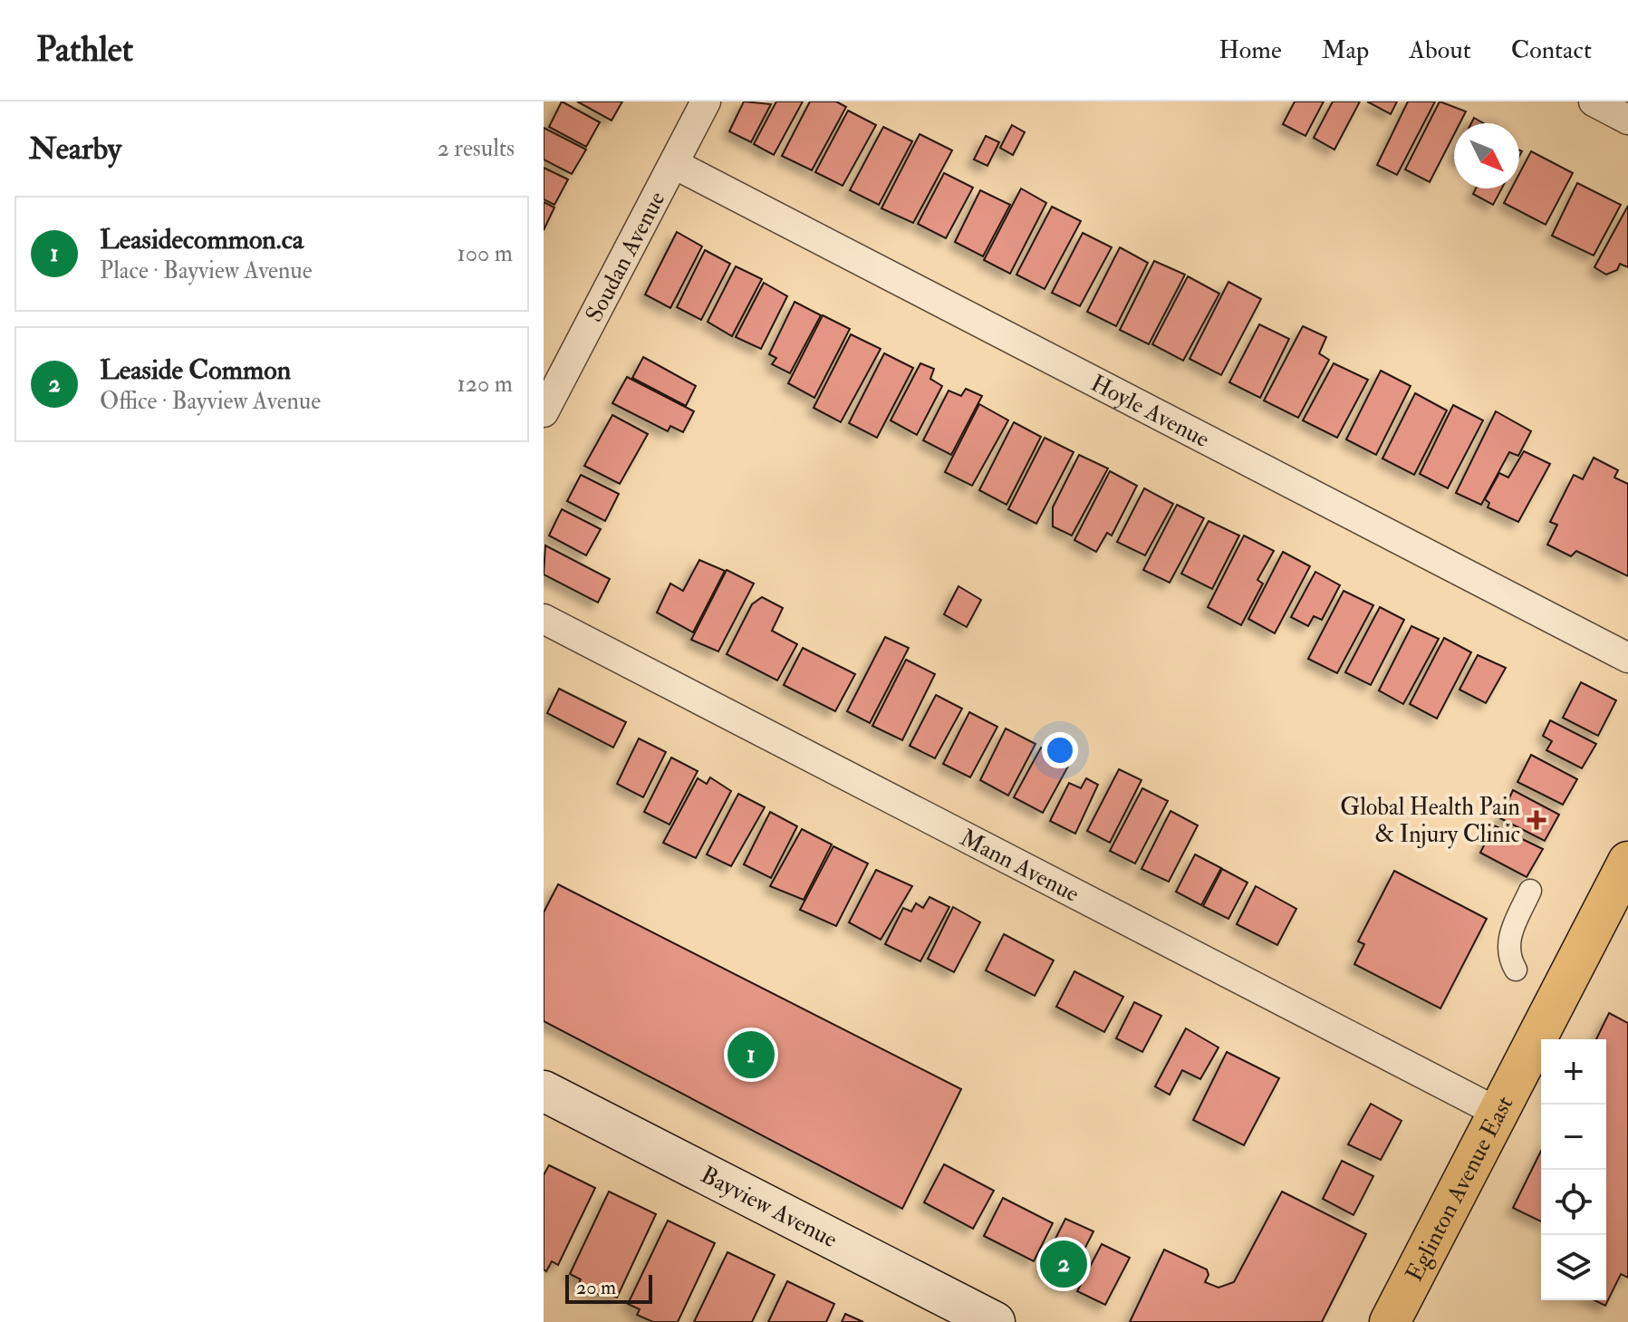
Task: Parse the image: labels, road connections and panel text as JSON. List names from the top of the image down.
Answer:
{
  "streets": {
    "main road": ["Eglinton Avenue East", "Bayview Avenue"],
    "street": ["Soudan Avenue", "Hoyle Avenue", "Mann Avenue"]
  },
  "crossings": [
    ["Soudan Avenue", "Hoyle Avenue"],
    ["Mann Avenue", "Eglinton Avenue East"]
  ],
  "places": {
    "health": ["Global Health Pain & Injury Clinic"]
  },
  "scale_bar": "20 m",
  "north": "bottom right",
  "page": {
    "header": "Pathlet",
    "nav": [
      "Home",
      "Map",
      "About",
      "Contact"
    ],
    "heading": ["Nearby", "2 results"],
    "list": [
      {
        "mark": "1",
        "name": "Leasidecommon.ca",
        "note": "Place · Bayview Avenue",
        "value": "100 m"
      },
      {
        "mark": "2",
        "name": "Leaside Common",
        "note": "Office · Bayview Avenue",
        "value": "120 m"
      }
    ],
    "pins": ["1", "2"],
    "map_buttons": ["+", "−"],
    "scale": "20 m"
  }
}
